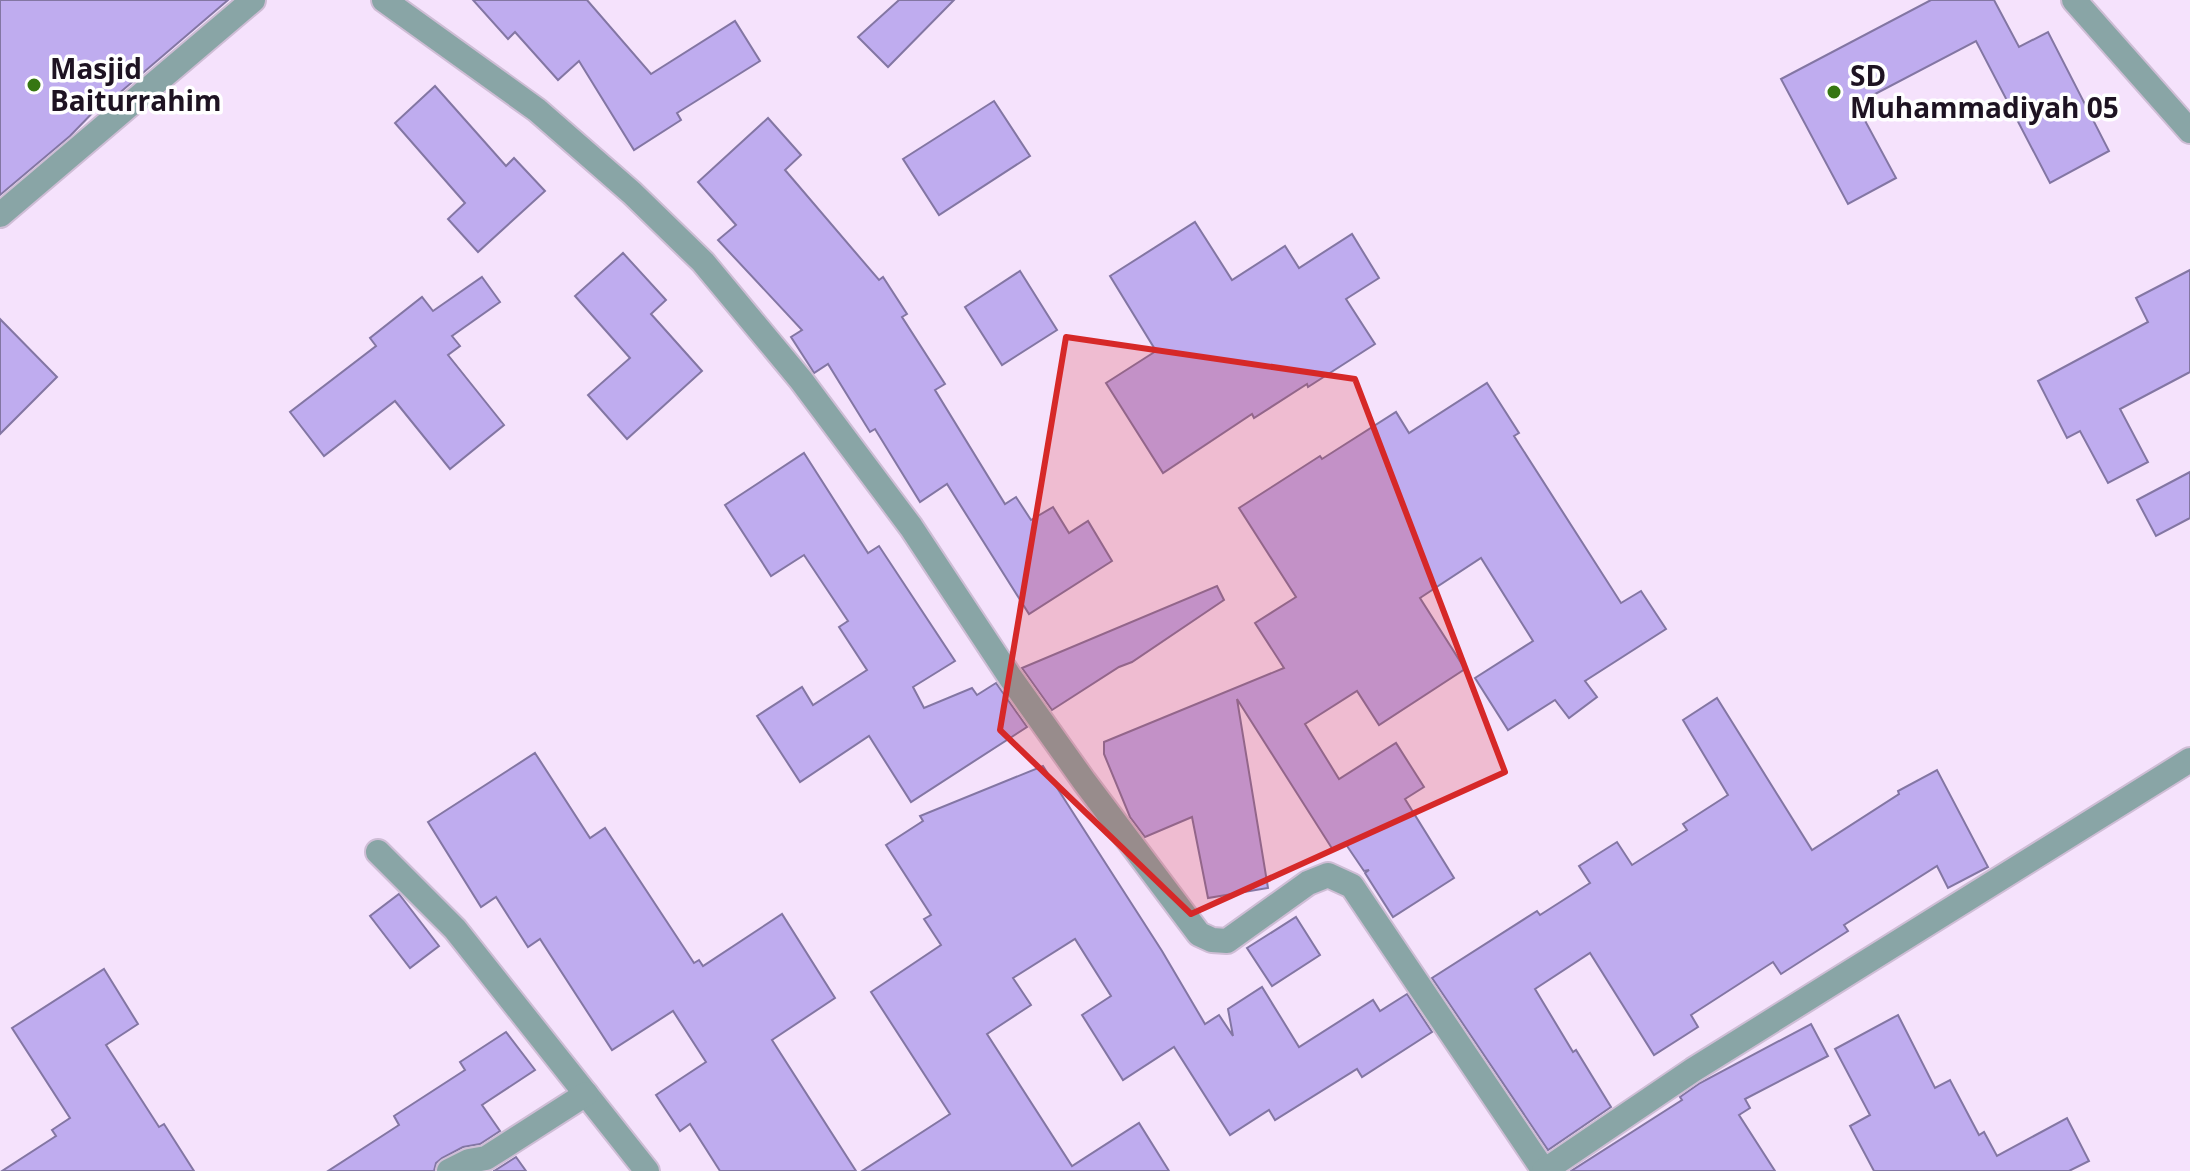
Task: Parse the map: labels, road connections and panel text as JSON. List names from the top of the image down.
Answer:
{
  "places": ["Masjid Baiturrahim", "SD Muhammadiyah 05"]
}
